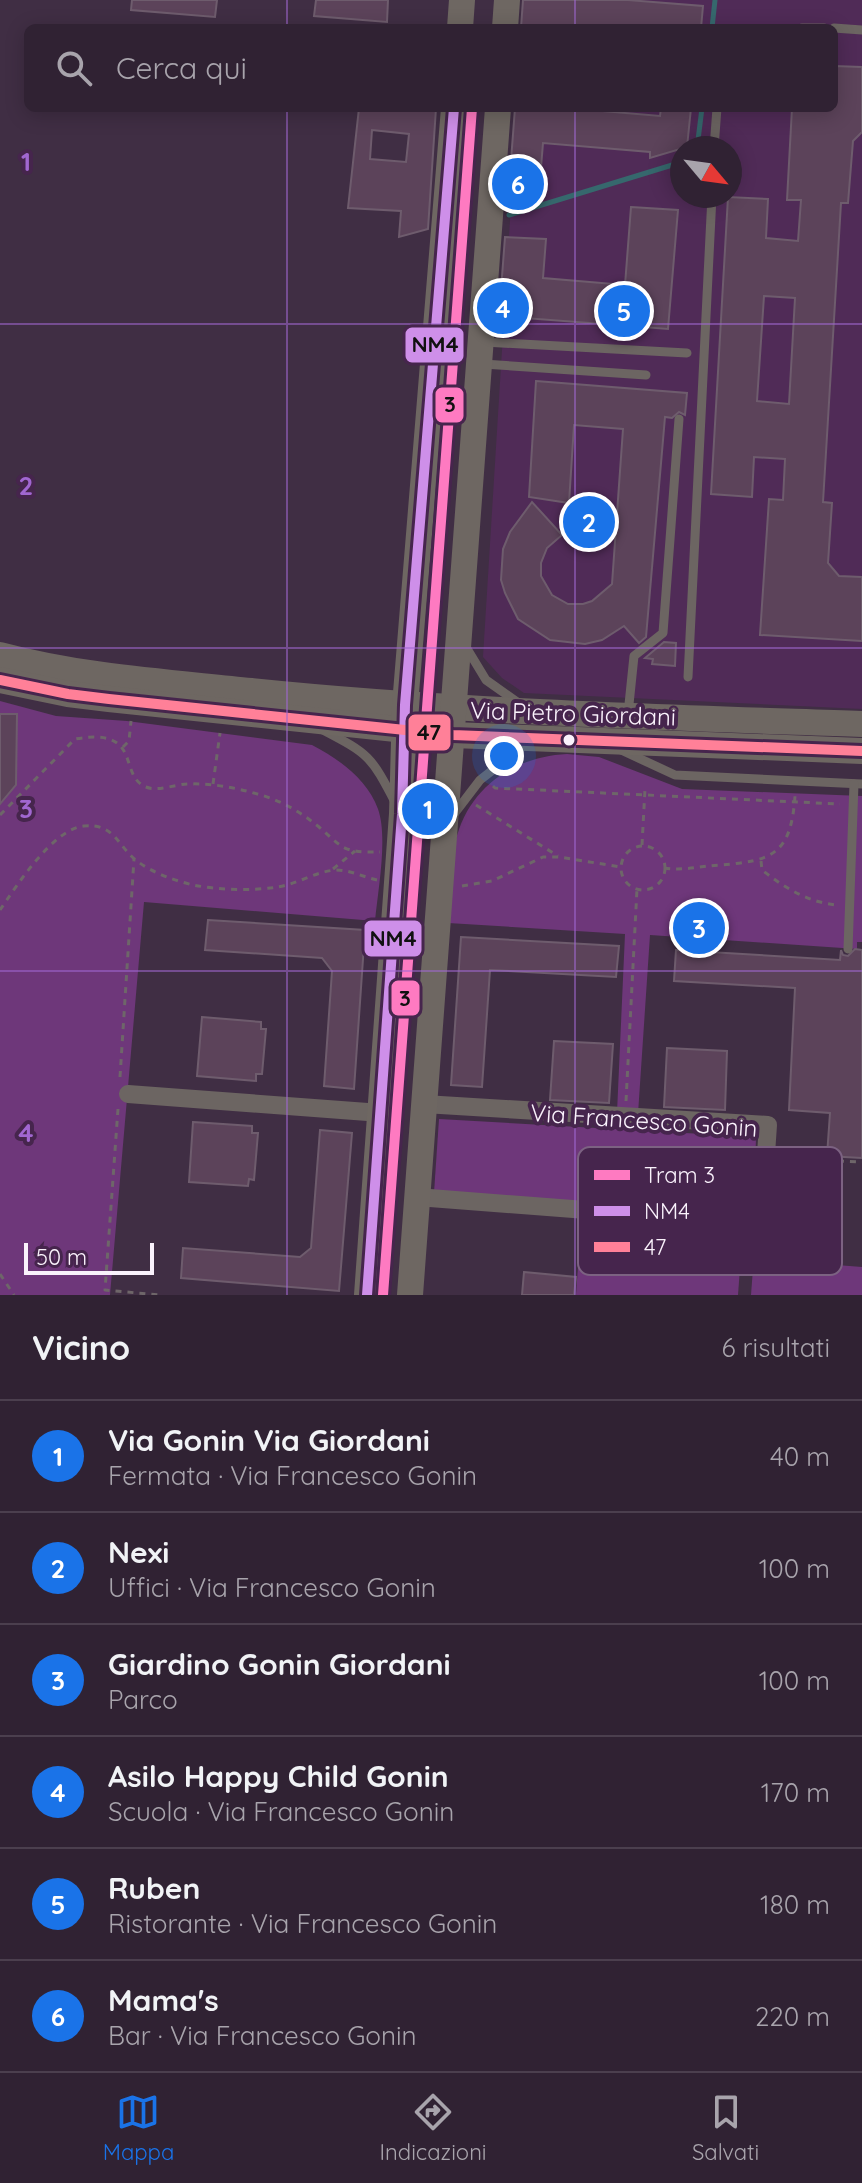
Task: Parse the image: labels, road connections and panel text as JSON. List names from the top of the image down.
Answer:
{
  "streets": {
    "street": ["Via Pietro Giordani", "Via Francesco Gonin"]
  },
  "lines": ["tram line 3", "transit line NM4", "transit line 47"],
  "legend": ["Tram 3", "NM4", "47"],
  "scale_bar": "50 m",
  "north": "bottom right",
  "page": {
    "search": "Cerca qui",
    "pins": [
      "6",
      "4",
      "5",
      "2",
      "1",
      "3"
    ],
    "scale": "50 m",
    "heading": ["Vicino", "6 risultati"],
    "list": [
      {
        "mark": "1",
        "name": "Via Gonin Via Giordani",
        "note": "Fermata · Via Francesco Gonin",
        "value": "40 m"
      },
      {
        "mark": "2",
        "name": "Nexi",
        "note": "Uffici · Via Francesco Gonin",
        "value": "100 m"
      },
      {
        "mark": "3",
        "name": "Giardino Gonin Giordani",
        "note": "Parco",
        "value": "100 m"
      },
      {
        "mark": "4",
        "name": "Asilo Happy Child Gonin",
        "note": "Scuola · Via Francesco Gonin",
        "value": "170 m"
      },
      {
        "mark": "5",
        "name": "Ruben",
        "note": "Ristorante · Via Francesco Gonin",
        "value": "180 m"
      },
      {
        "mark": "6",
        "name": "Mama's",
        "note": "Bar · Via Francesco Gonin",
        "value": "220 m"
      }
    ],
    "nav": ["Mappa", "Indicazioni", "Salvati"]
  },
  "grid": {
    "rows": [
      "1",
      "2",
      "3",
      "4"
    ]
  }
}
